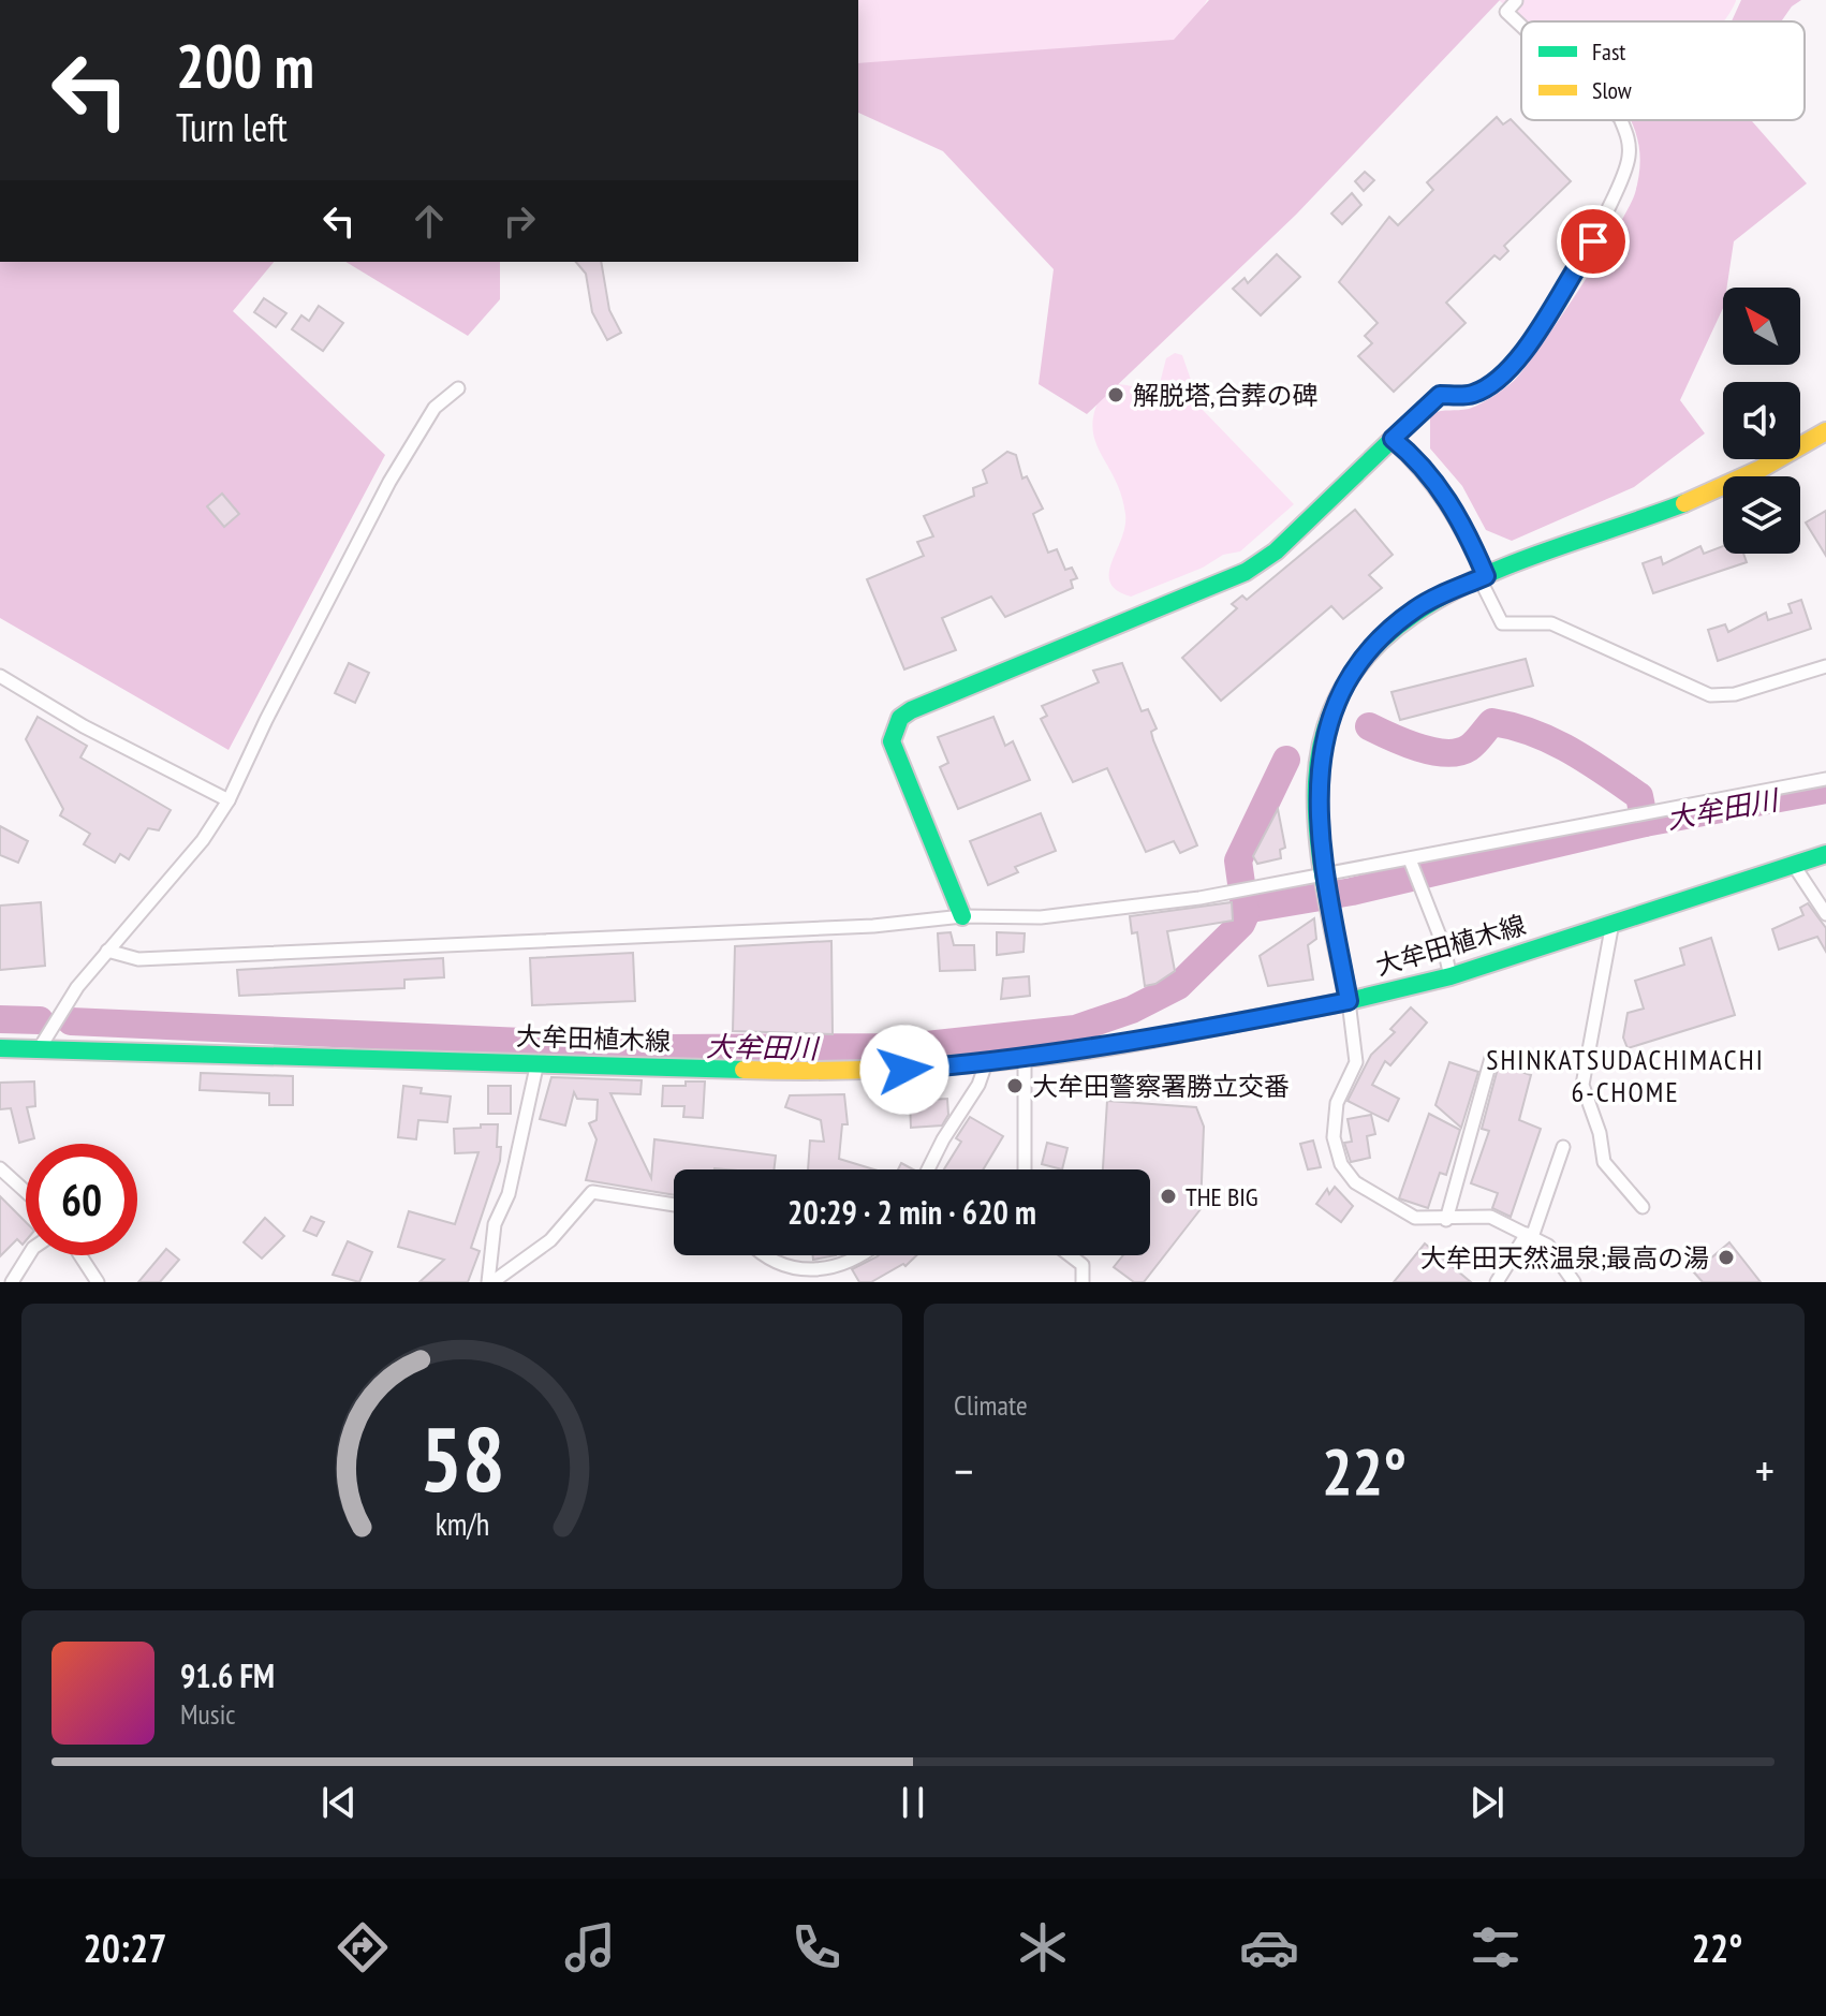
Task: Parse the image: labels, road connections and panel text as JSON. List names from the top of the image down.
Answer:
{
  "streets": {
    "main road": ["大牟田植木線"]
  },
  "districts": ["SHINKATSUDACHIMACHI 6-CHOME"],
  "water": ["大牟田川"],
  "places": [
    "解脱塔,合葬の碑",
    "大牟田警察署勝立交番",
    "THE BIG",
    "大牟田天然温泉;最高の湯"
  ],
  "legend": ["Fast", "Slow"],
  "north": "top left",
  "page": {
    "turn": ["200 m", "Turn left"],
    "limit": "60",
    "trip": "20:29 · 2 min · 620 m",
    "tile": "Climate",
    "heat": ["−", "22°", "+"],
    "song": ["91.6 FM", "Music"],
    "tabs": ["20:27", "22°"],
    "gauge": ["58", "km/h"]
  }
}
